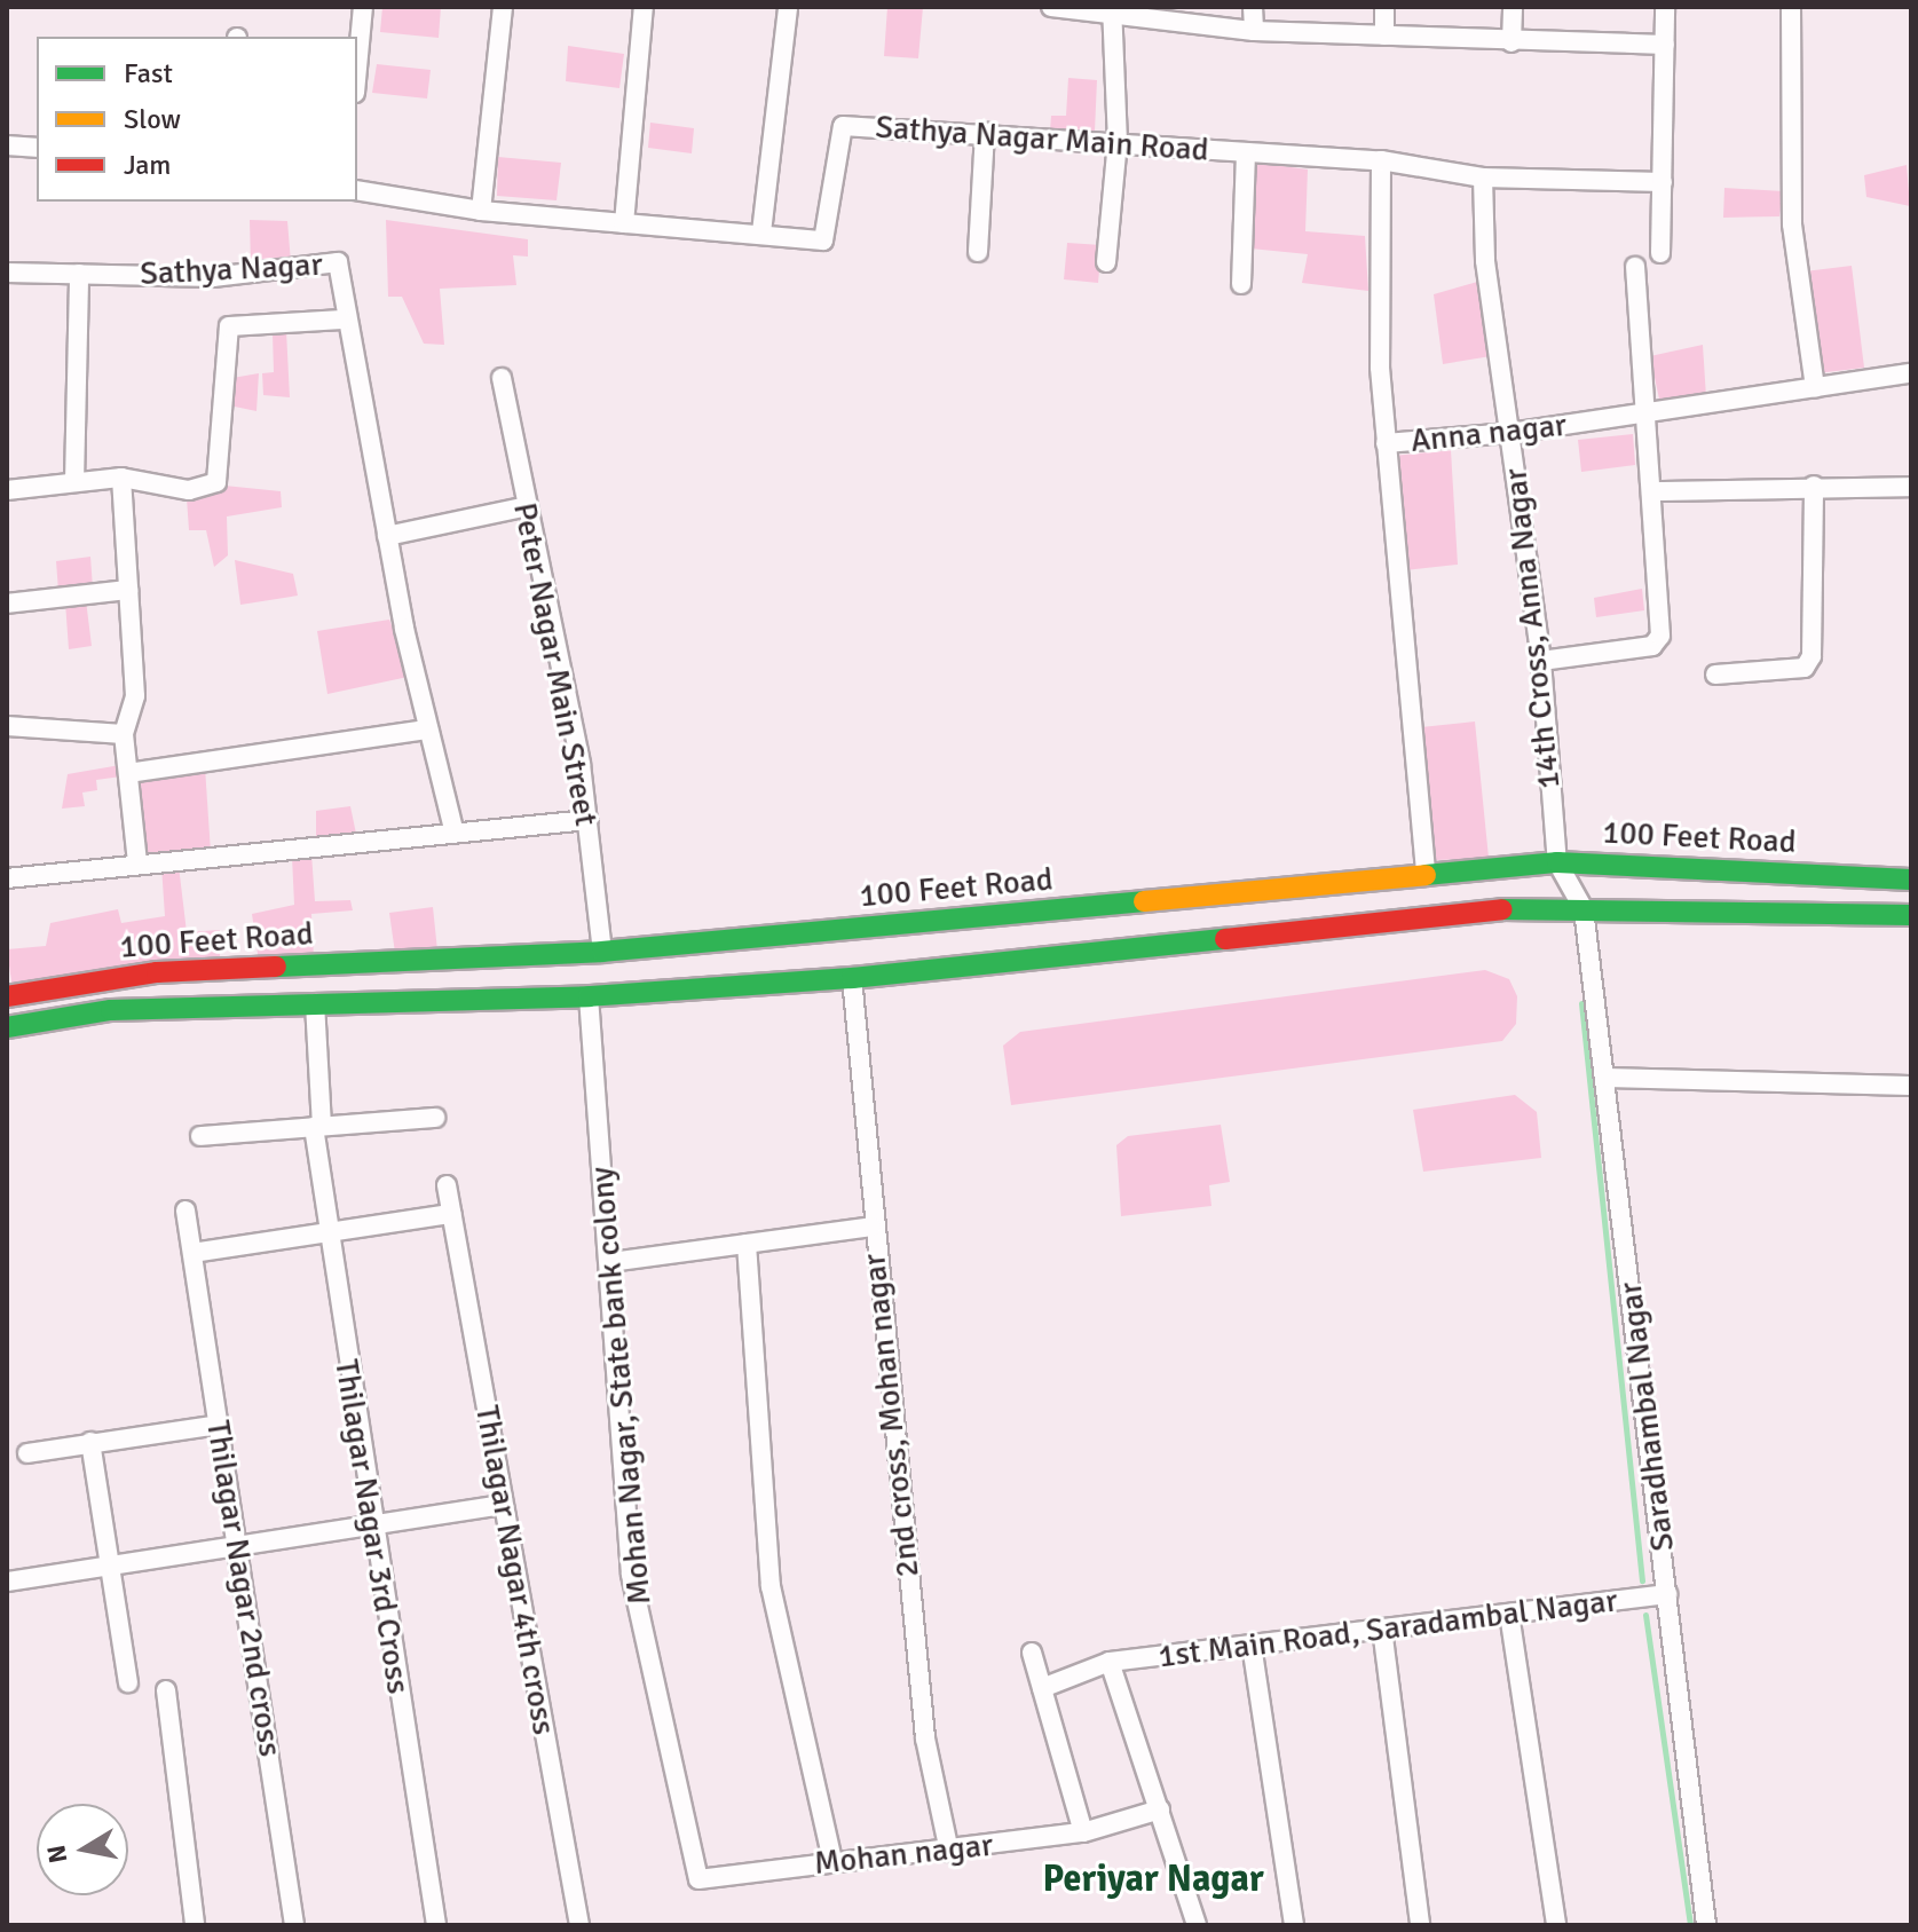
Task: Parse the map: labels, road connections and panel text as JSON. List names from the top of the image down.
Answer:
{
  "streets": {
    "highway": ["100 Feet Road"],
    "street": [
      "Sathya Nagar Main Road",
      "Sathya Nagar",
      "Anna nagar",
      "14th Cross, Anna Nagar",
      "Peter Nagar Main Street",
      "Mohan Nagar, State bank colony",
      "2nd cross, Mohan nagar",
      "Saradhambal Nagar",
      "Thilagar Nagar 3rd Cross",
      "Thilagar Nagar 4th cross",
      "Thilagar Nagar 2nd cross",
      "1st Main Road, Saradambal Nagar",
      "Mohan nagar"
    ]
  },
  "crossings": [
    ["Sathya Nagar Main Road", "14th Cross, Anna Nagar"],
    ["Anna nagar", "14th Cross, Anna Nagar"],
    ["Anna nagar", "100 Feet Road"],
    ["14th Cross, Anna Nagar", "100 Feet Road"],
    ["Peter Nagar Main Street", "100 Feet Road"],
    ["100 Feet Road", "Mohan Nagar, State bank colony"],
    ["100 Feet Road", "2nd cross, Mohan nagar"],
    ["100 Feet Road", "Saradhambal Nagar"],
    ["100 Feet Road", "Thilagar Nagar 3rd Cross"],
    ["Mohan Nagar, State bank colony", "Mohan nagar"],
    ["2nd cross, Mohan nagar", "Mohan nagar"],
    ["Saradhambal Nagar", "1st Main Road, Saradambal Nagar"]
  ],
  "districts": ["Periyar Nagar"],
  "legend": ["Fast", "Slow", "Jam"],
  "north": "left"
}
